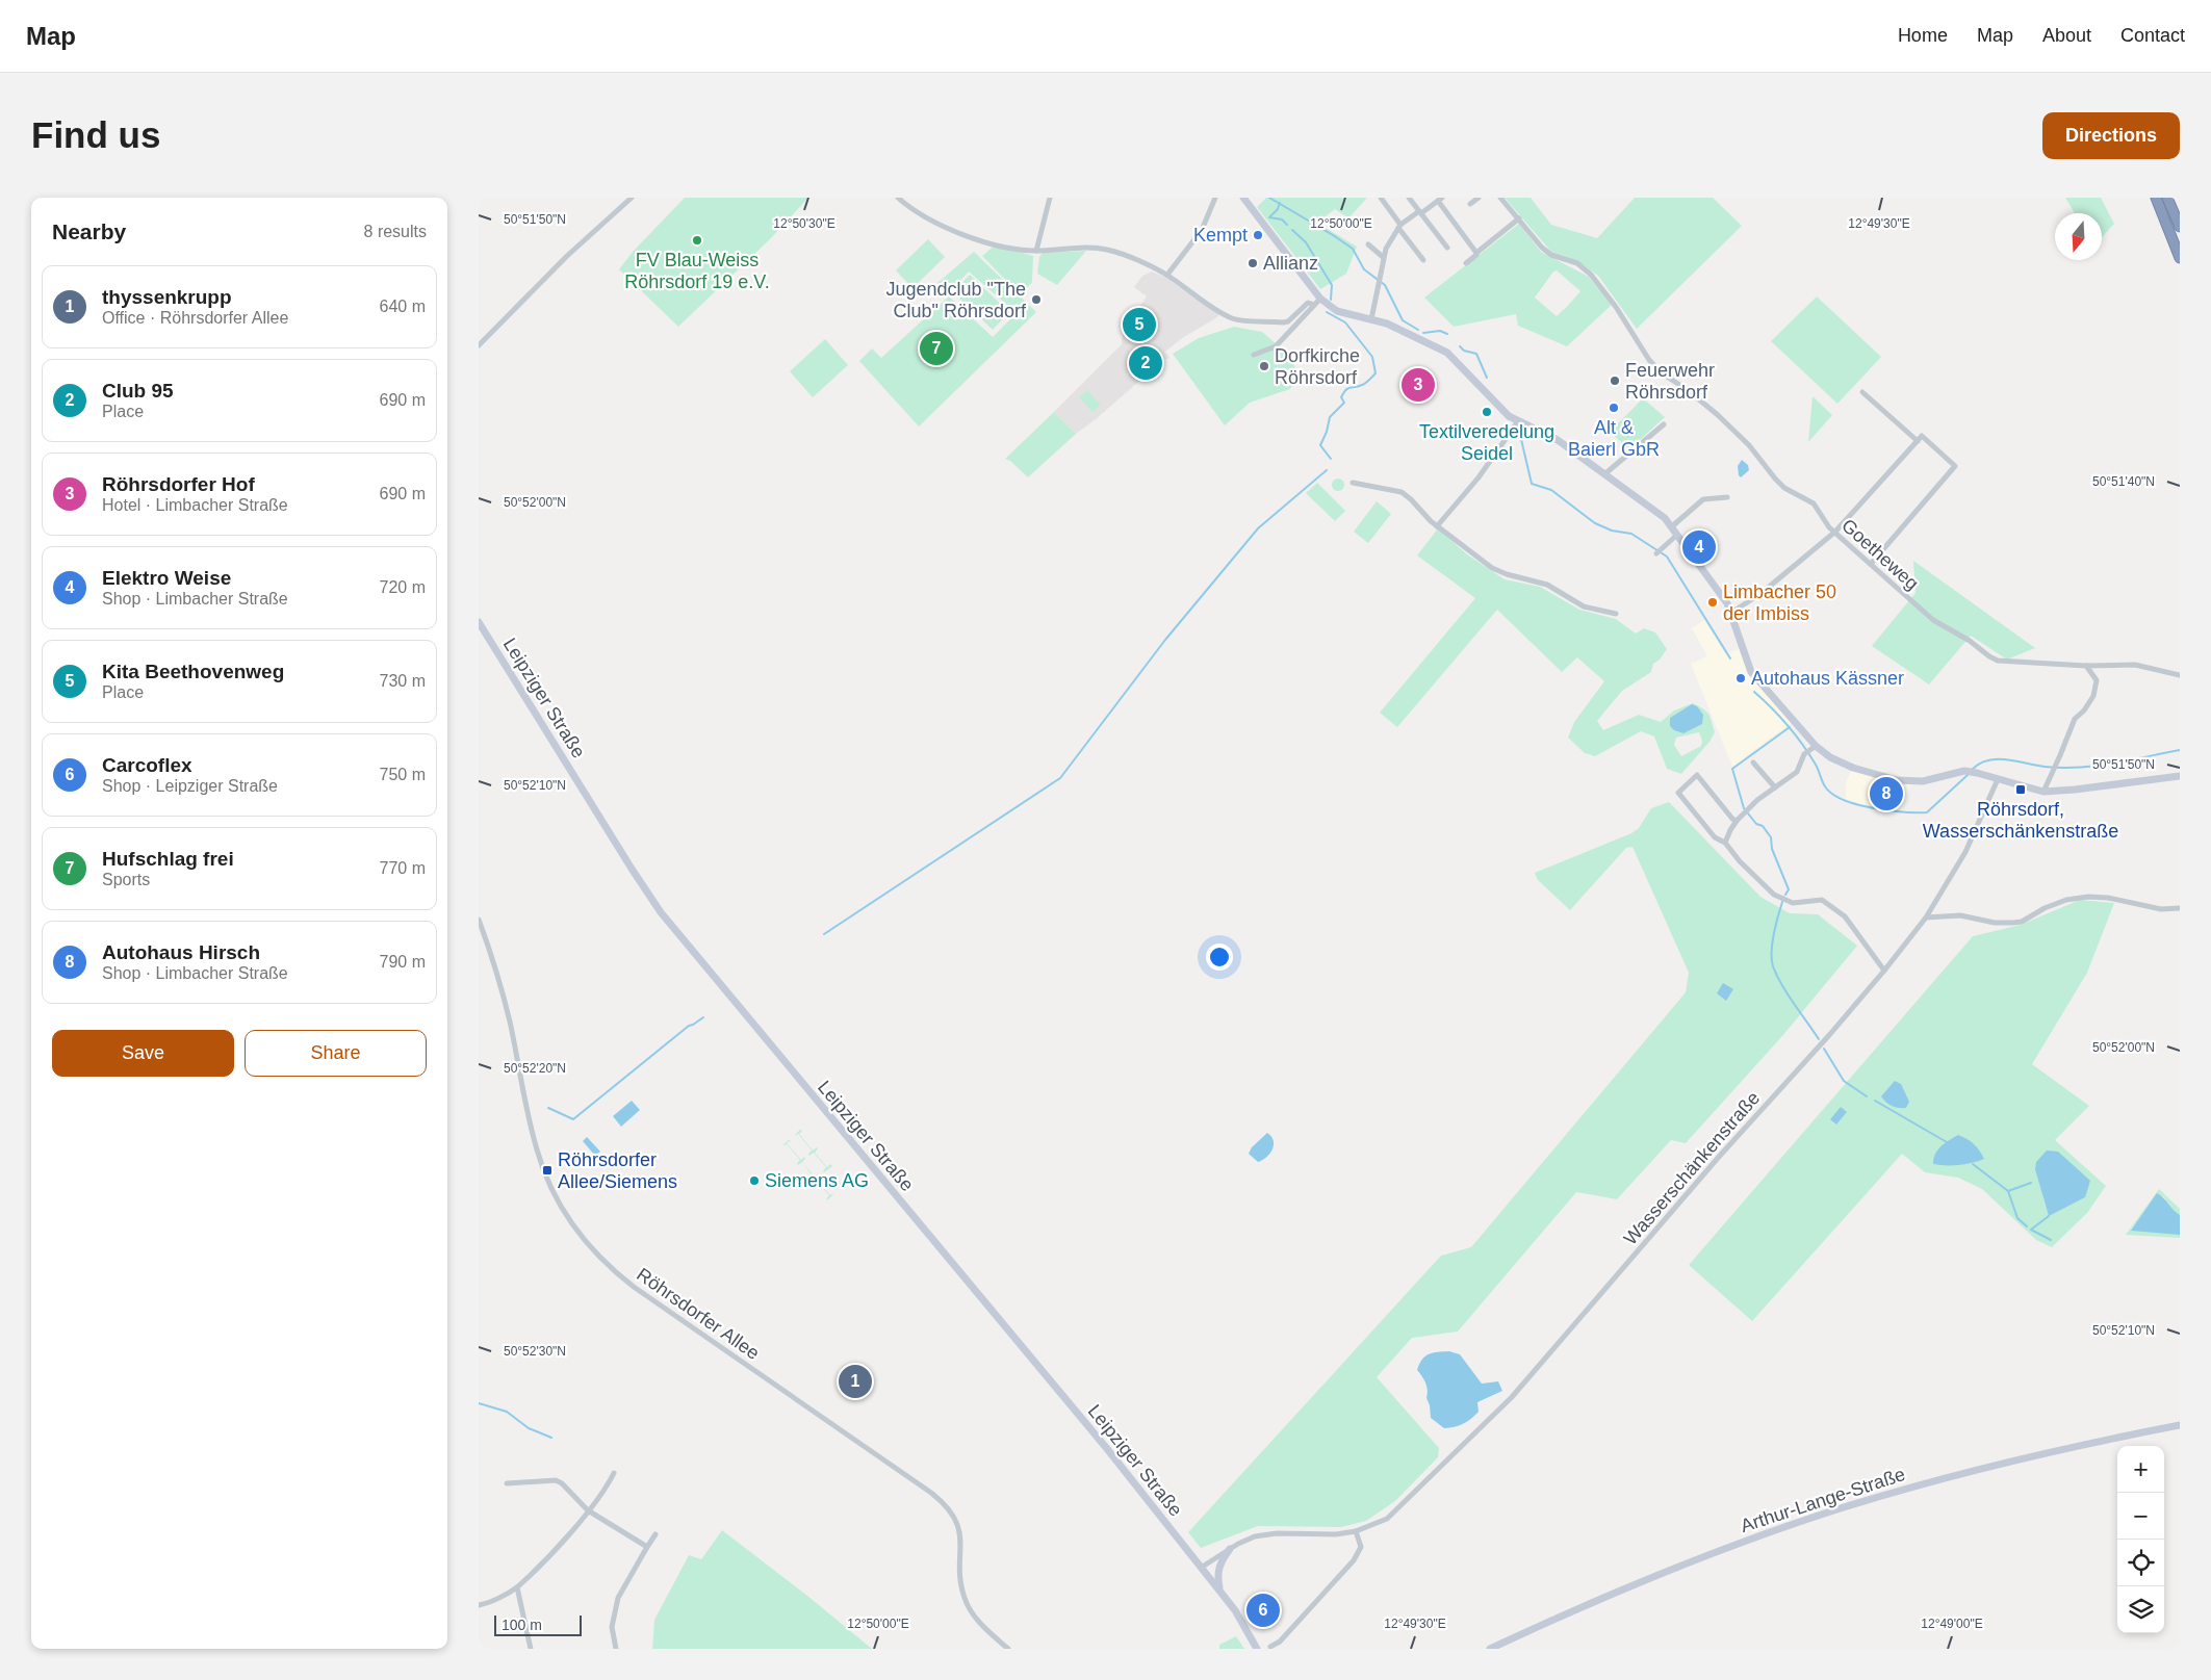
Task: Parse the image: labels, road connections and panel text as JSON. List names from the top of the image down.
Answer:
{
  "streets": {
    "main road": ["Leipziger Straße", "Arthur-Lange-Straße"],
    "street": ["Goetheweg", "Wasserschänkenstraße", "Röhrsdorfer Allee"]
  },
  "crossings": [
    ["Leipziger Straße", "Wasserschänkenstraße"]
  ],
  "places": {
    "other": [
      "Kempt",
      "FV Blau-Weiss Röhrsdorf 19 e.V.",
      "Allianz",
      "Jugendclub \"The Club\" Röhrsdorf",
      "Dorfkirche Röhrsdorf",
      "Feuerwehr Röhrsdorf",
      "Alt & Baierl GbR",
      "Textilveredelung Seidel",
      "Limbacher 50 der Imbiss",
      "Autohaus Kässner",
      "Siemens AG"
    ],
    "transit": ["Röhrsdorf, Wasserschänkenstraße", "Röhrsdorfer Allee/Siemens"]
  },
  "scale_bar": "100 m",
  "north": "bottom",
  "page": {
    "header": "Map",
    "nav": [
      "Home",
      "Map",
      "About",
      "Contact"
    ],
    "buttons": [
      "Directions",
      ["Save", "Share"]
    ],
    "title": "Find us",
    "heading": ["Nearby", "8 results"],
    "list": [
      {
        "mark": "1",
        "name": "thyssenkrupp",
        "note": "Office · Röhrsdorfer Allee",
        "value": "640 m"
      },
      {
        "mark": "2",
        "name": "Club 95",
        "note": "Place",
        "value": "690 m"
      },
      {
        "mark": "3",
        "name": "Röhrsdorfer Hof",
        "note": "Hotel · Limbacher Straße",
        "value": "690 m"
      },
      {
        "mark": "4",
        "name": "Elektro Weise",
        "note": "Shop · Limbacher Straße",
        "value": "720 m"
      },
      {
        "mark": "5",
        "name": "Kita Beethovenweg",
        "note": "Place",
        "value": "730 m"
      },
      {
        "mark": "6",
        "name": "Carcoflex",
        "note": "Shop · Leipziger Straße",
        "value": "750 m"
      },
      {
        "mark": "7",
        "name": "Hufschlag frei",
        "note": "Sports",
        "value": "770 m"
      },
      {
        "mark": "8",
        "name": "Autohaus Hirsch",
        "note": "Shop · Limbacher Straße",
        "value": "790 m"
      }
    ],
    "pins": [
      "5",
      "7",
      "2",
      "3",
      "4",
      "8",
      "1",
      "6"
    ],
    "map_buttons": ["+", "−"],
    "scale": "100 m"
  },
  "coordinates": [
    "50°51'50\"N",
    "12°50'30\"E",
    "12°50'00\"E",
    "12°49'30\"E",
    "50°51'40\"N",
    "50°52'00\"N",
    "50°52'10\"N",
    "50°52'20\"N",
    "50°52'30\"N",
    "12°49'00\"E"
  ]
}
